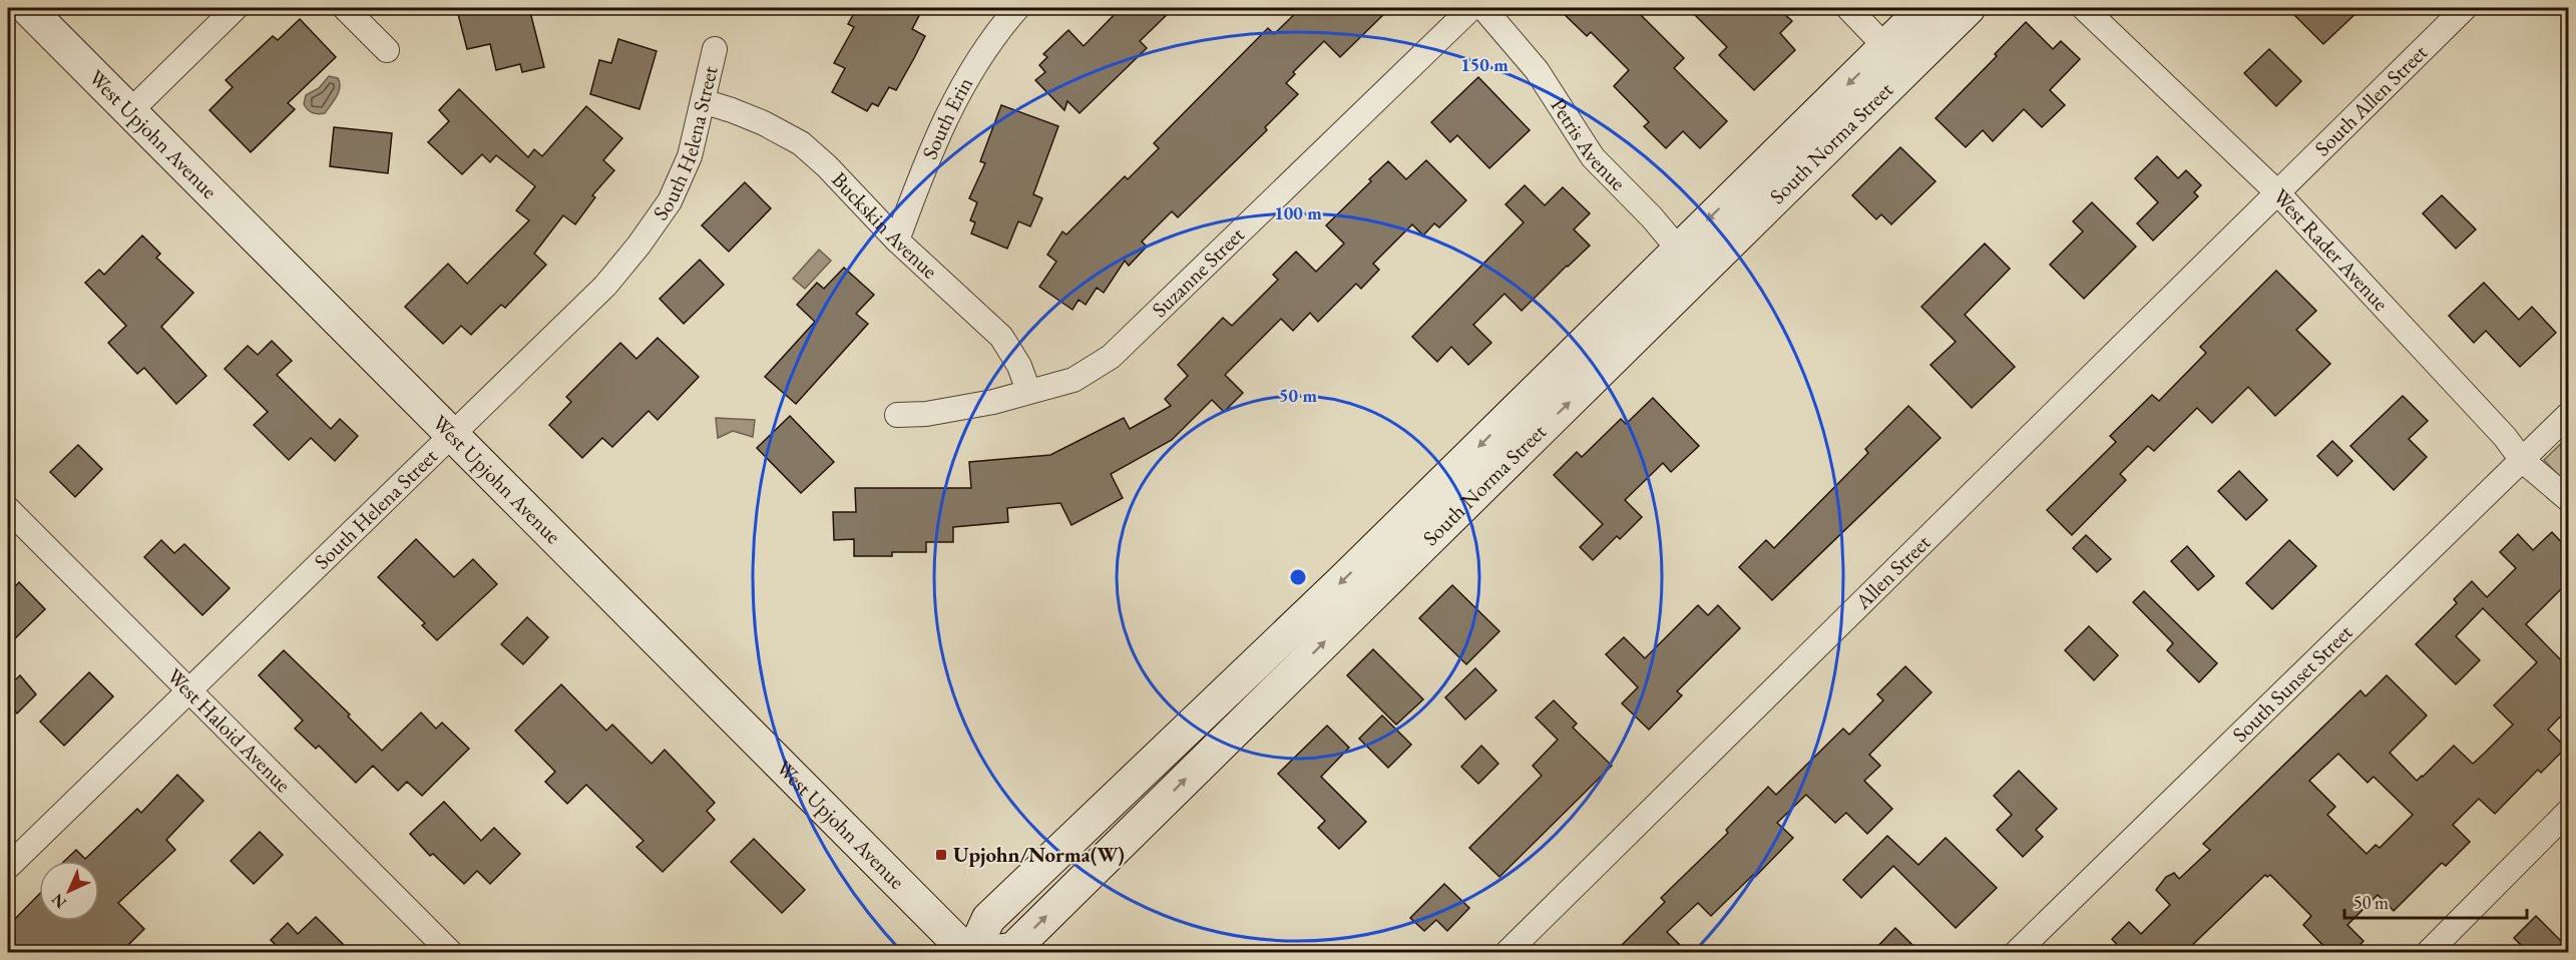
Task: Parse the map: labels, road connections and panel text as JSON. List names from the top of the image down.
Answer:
{
  "streets": {
    "street": [
      "South Allen Street",
      "South Erin",
      "West Upjohn Avenue",
      "South Helena Street",
      "Petris Avenue",
      "South Norma Street",
      "Buckskin Avenue",
      "West Rader Avenue",
      "Suzanne Street",
      "Allen Street",
      "South Sunset Street",
      "West Haloid Avenue"
    ]
  },
  "crossings": [
    ["South Allen Street", "West Rader Avenue"],
    ["South Allen Street", "Allen Street"],
    ["South Erin", "Buckskin Avenue"],
    ["West Upjohn Avenue", "South Helena Street"],
    ["South Helena Street", "Buckskin Avenue"],
    ["South Helena Street", "West Haloid Avenue"],
    ["Petris Avenue", "South Norma Street"],
    ["Buckskin Avenue", "Suzanne Street"],
    ["West Rader Avenue", "Allen Street"],
    ["West Rader Avenue", "South Sunset Street"]
  ],
  "places": {
    "transit": ["Upjohn/Norma(W)"]
  },
  "scale_bar": "50 m",
  "north": "bottom left",
  "rings": ["150 m", "100 m", "50 m"]
}
